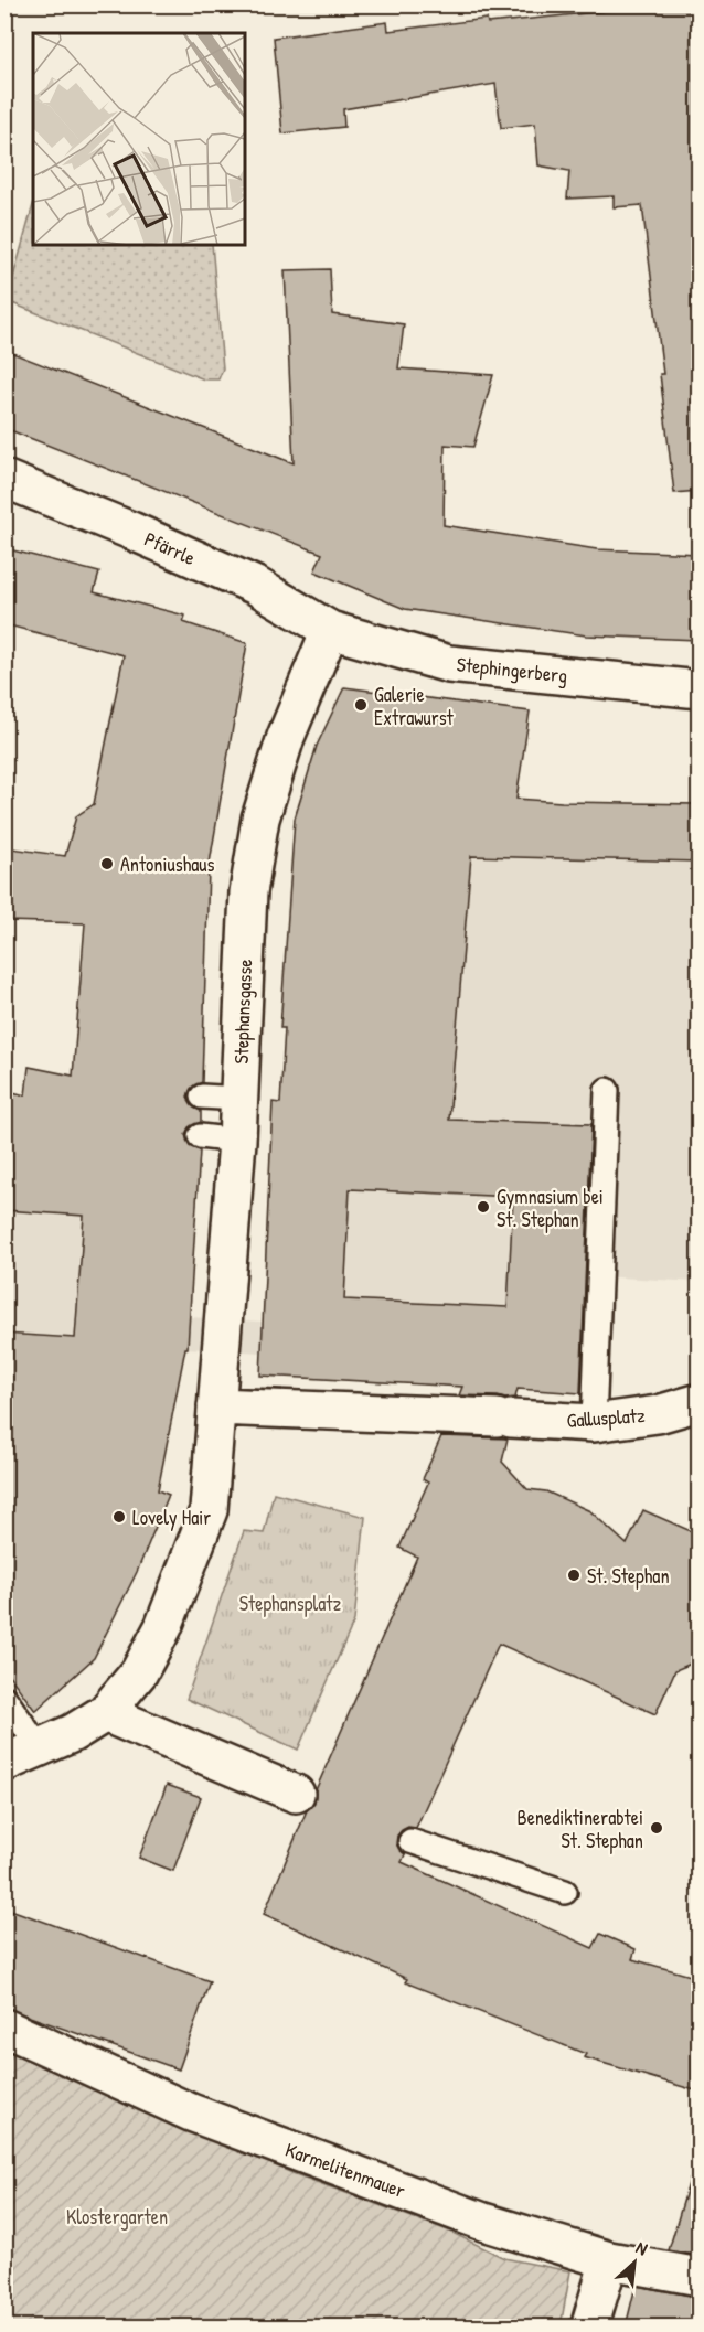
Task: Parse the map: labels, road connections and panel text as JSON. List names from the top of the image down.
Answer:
{
  "streets": {
    "street": [
      "Pfärrle",
      "Stephingerberg",
      "Stephansgasse",
      "Gallusplatz",
      "Karmelitenmauer"
    ]
  },
  "crossings": [
    ["Pfärrle", "Stephingerberg"],
    ["Pfärrle", "Stephansgasse"],
    ["Stephingerberg", "Stephansgasse"],
    ["Stephansgasse", "Gallusplatz"]
  ],
  "parks": ["Stephansplatz", "Klostergarten"],
  "places": [
    "Galerie Extrawurst",
    "Antoniushaus",
    "Gymnasium bei St. Stephan",
    "Lovely Hair",
    "St. Stephan",
    "Benediktinerabtei St. Stephan"
  ],
  "north": "top right"
}
